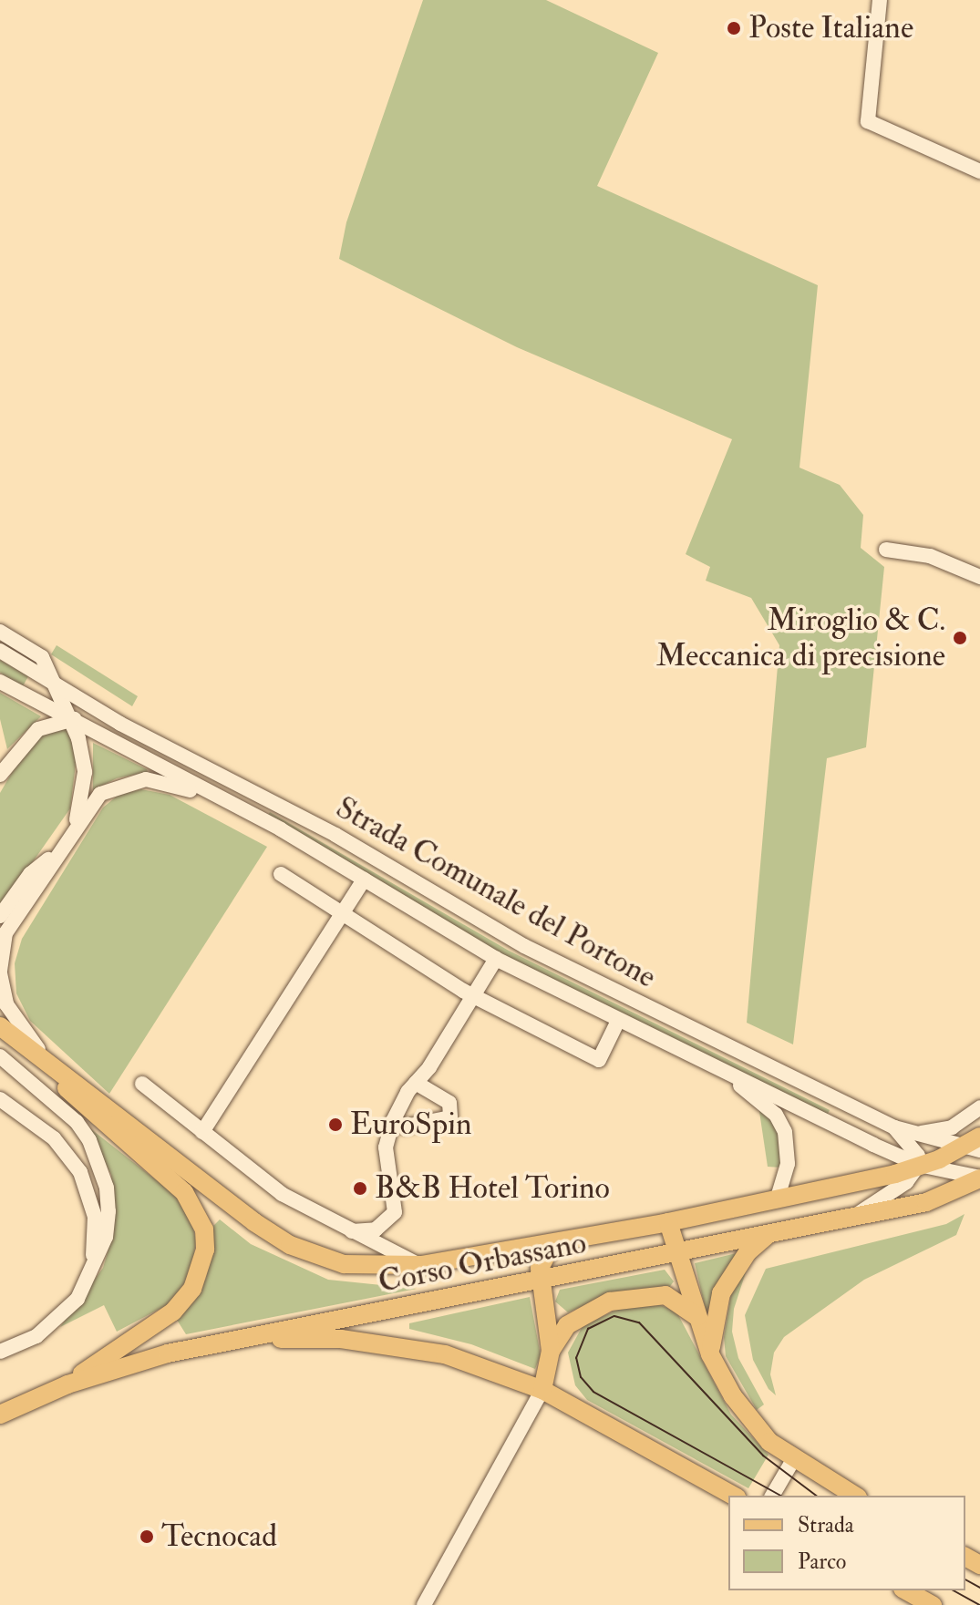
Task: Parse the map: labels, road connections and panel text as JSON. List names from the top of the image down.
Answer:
{
  "streets": {
    "main road": ["Corso Orbassano"],
    "street": ["Strada Comunale del Portone"]
  },
  "crossings": [
    ["Strada Comunale del Portone", "Corso Orbassano"]
  ],
  "places": [
    "Poste Italiane",
    "Miroglio & C. Meccanica di precisione",
    "EuroSpin",
    "B&B Hotel Torino",
    "Tecnocad"
  ],
  "legend": ["Strada", "Parco"]
}
